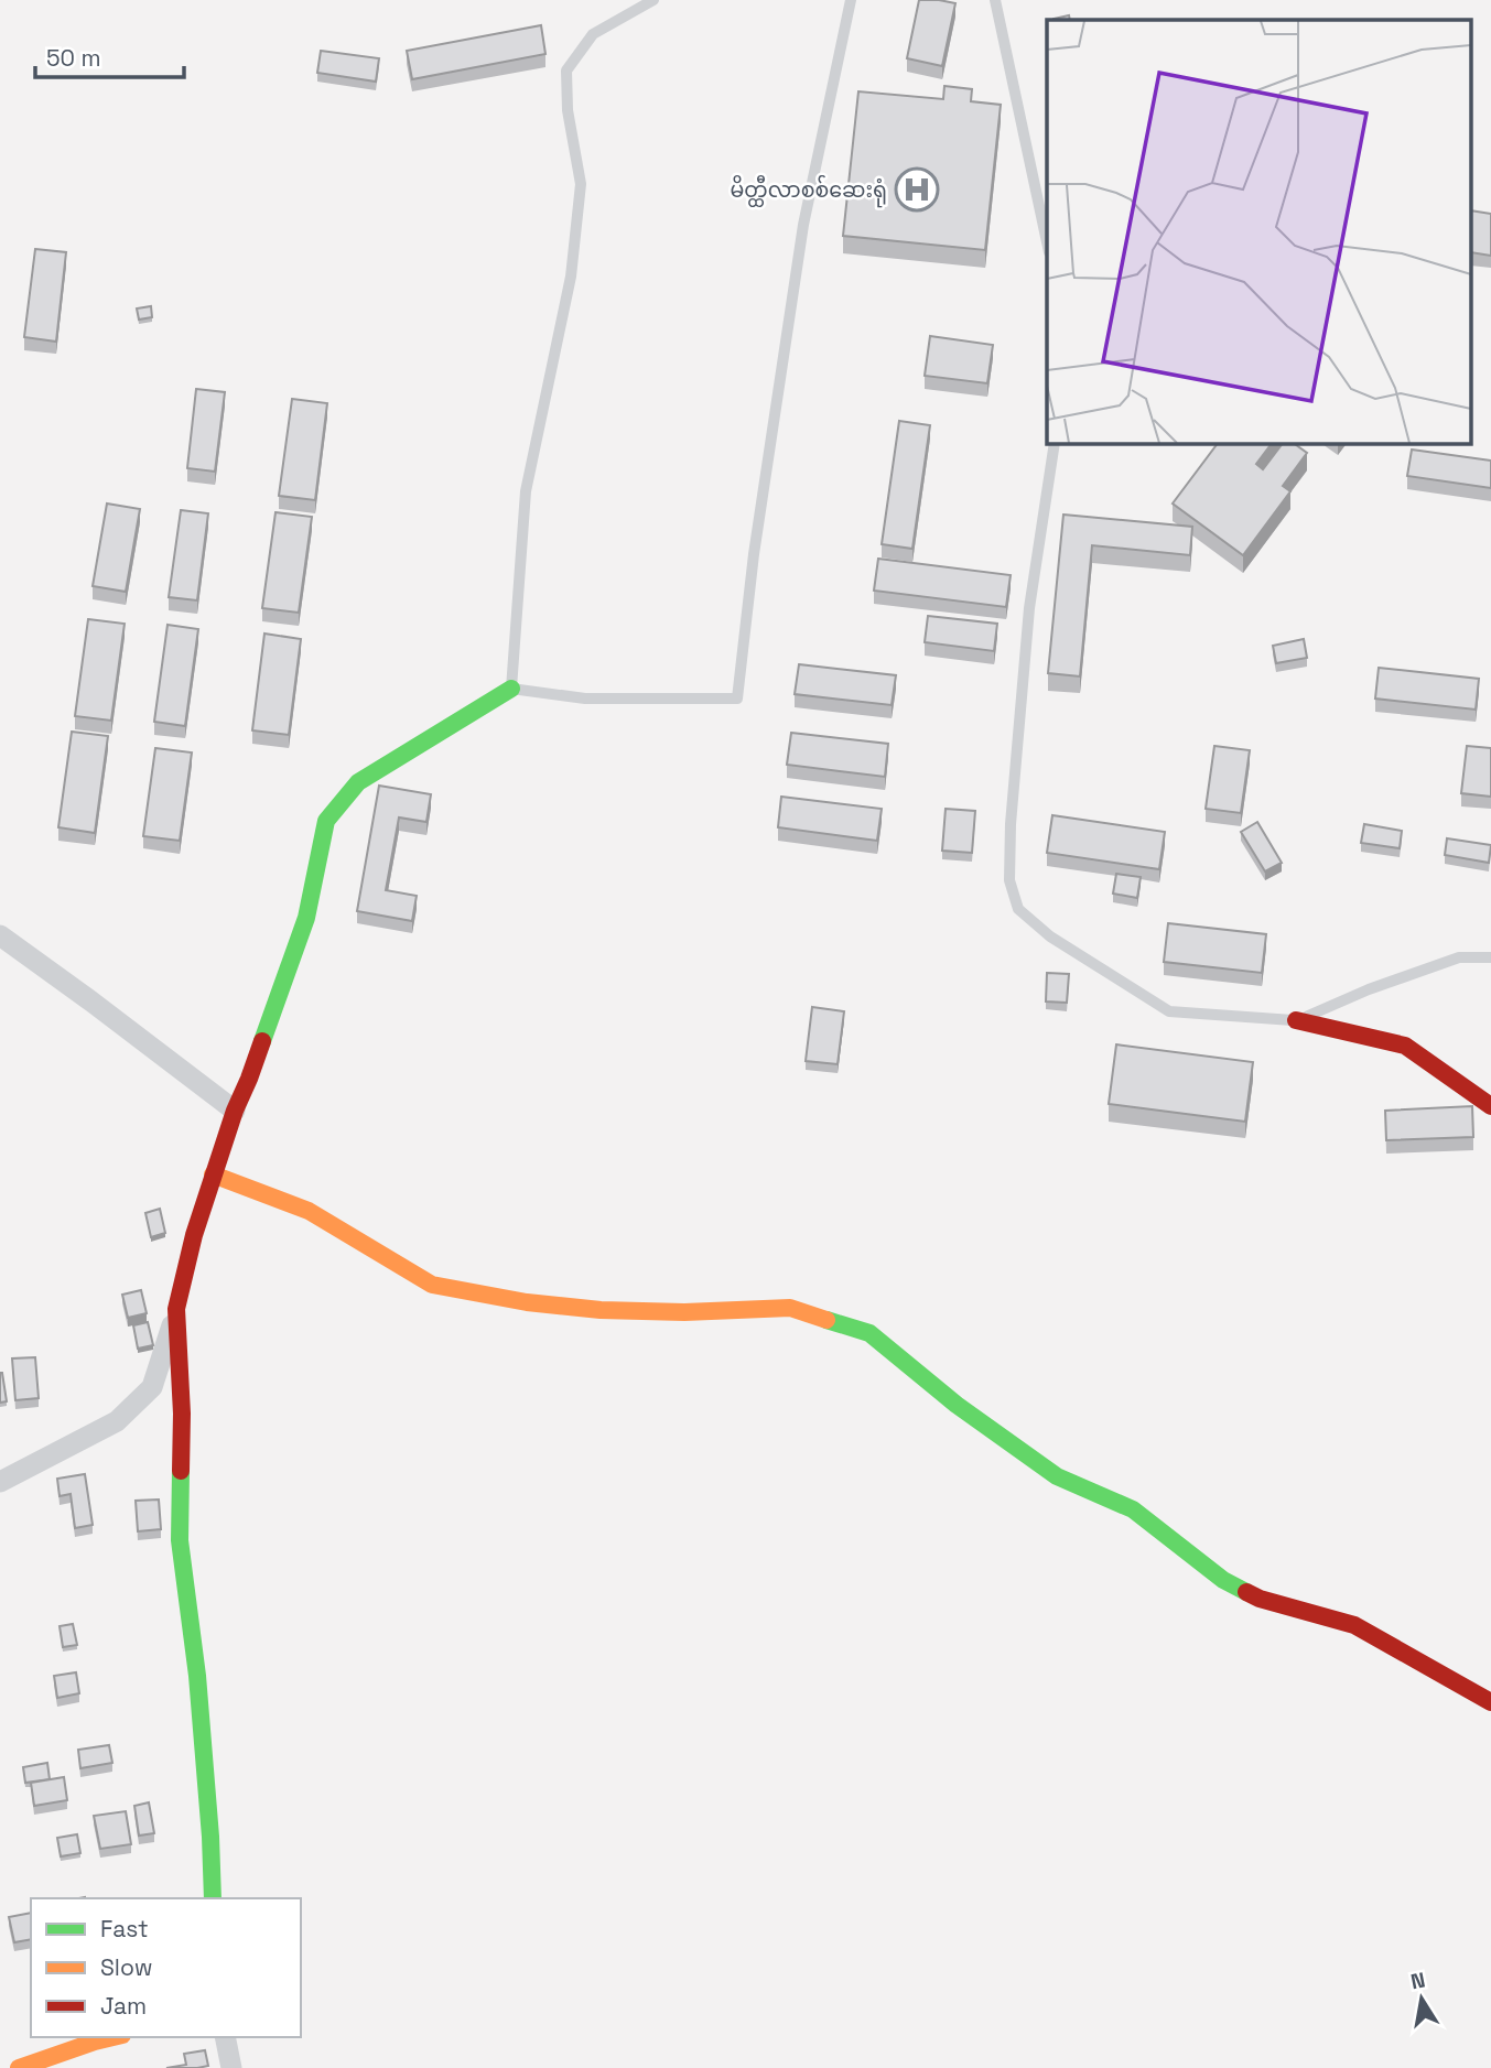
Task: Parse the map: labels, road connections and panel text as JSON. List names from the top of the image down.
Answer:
{
  "places": {
    "hospital": ["မိတ္ထီလာစစ်ဆေးရုံ"]
  },
  "legend": ["Fast", "Slow", "Jam"],
  "scale_bar": "50 m",
  "north": "top"
}
